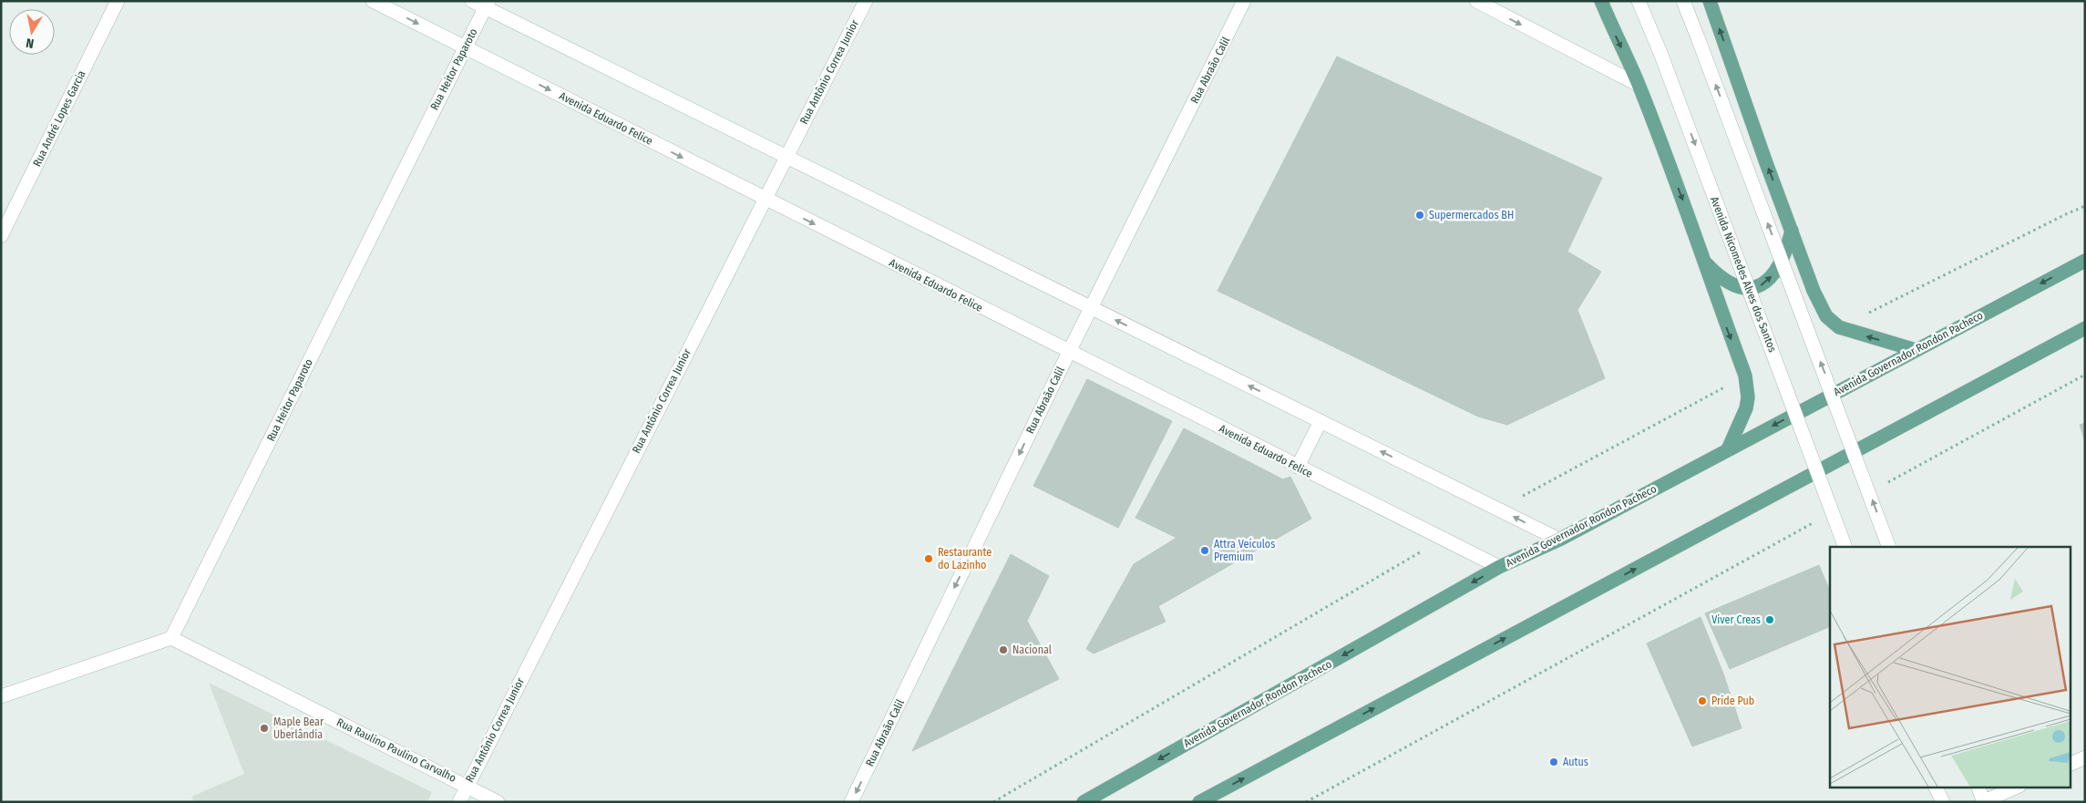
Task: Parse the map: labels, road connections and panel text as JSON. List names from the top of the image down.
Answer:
{
  "streets": {
    "main road": ["Avenida Governador Rondon Pacheco"],
    "street": [
      "Rua Heitor Paparoto",
      "Rua Abraão Calil",
      "Rua Antônio Correa Junior",
      "Rua André Lopes Garcia",
      "Avenida Eduardo Felice",
      "Avenida Nicomedes Alves dos Santos",
      "Rua Raulino Paulino Carvalho"
    ]
  },
  "crossings": [
    ["Rua Heitor Paparoto", "Avenida Eduardo Felice"],
    ["Rua Heitor Paparoto", "Rua Raulino Paulino Carvalho"],
    ["Rua Abraão Calil", "Avenida Eduardo Felice"],
    ["Rua Antônio Correa Junior", "Avenida Eduardo Felice"],
    ["Rua Antônio Correa Junior", "Rua Raulino Paulino Carvalho"],
    ["Avenida Eduardo Felice", "Avenida Governador Rondon Pacheco"]
  ],
  "one_way": ["Rua Abraão Calil"],
  "places": [
    "Supermercados BH",
    "Attra Veículos Premium",
    "Restaurante do Lazinho",
    "Viver Creas",
    "Nacional",
    "Pride Pub",
    "Maple Bear Uberlândia",
    "Autus"
  ],
  "north": "bottom"
}
